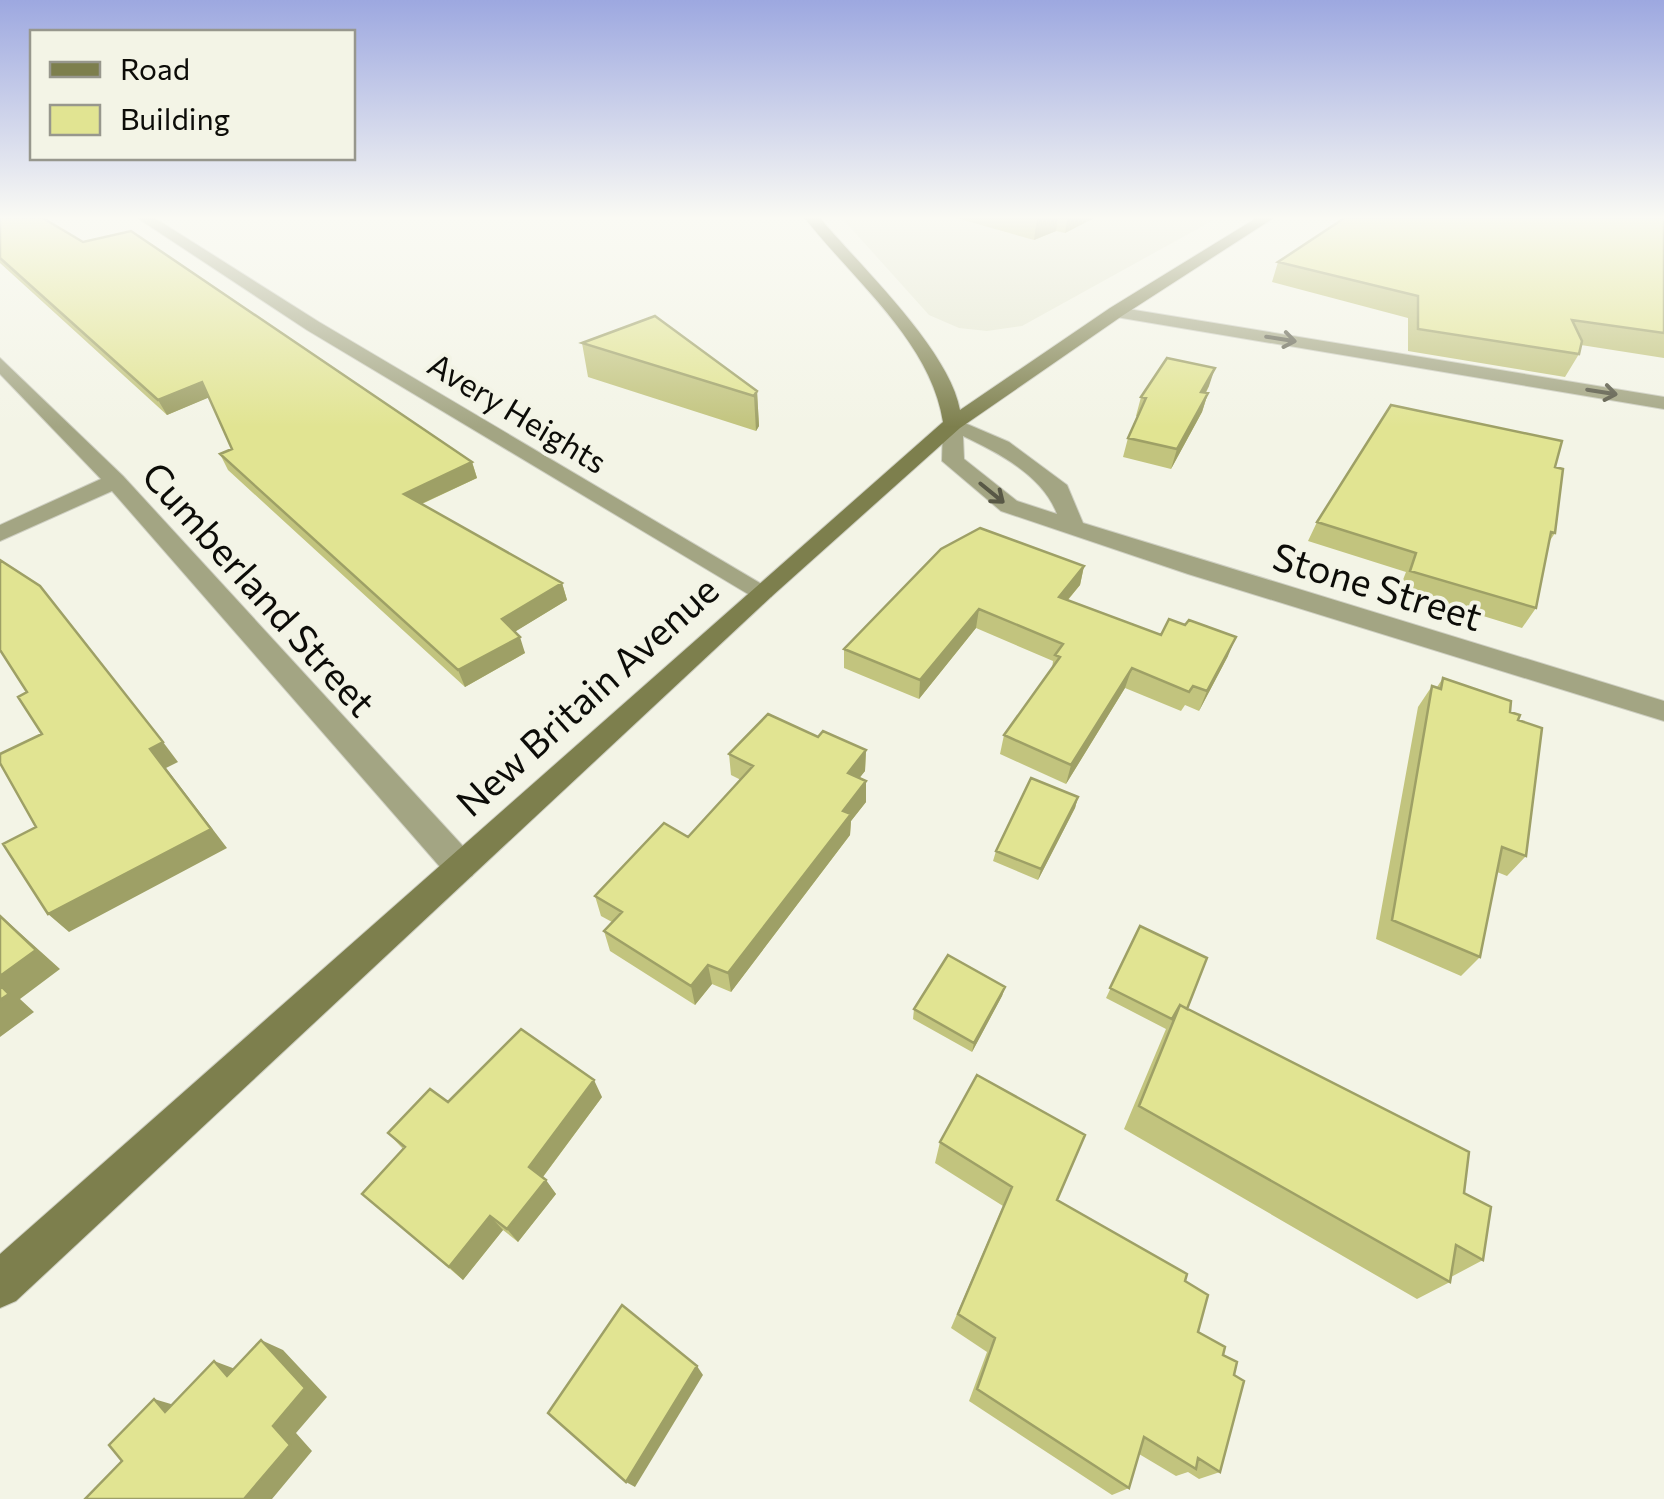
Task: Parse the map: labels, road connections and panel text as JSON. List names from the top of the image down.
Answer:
{
  "streets": {
    "main road": ["New Britain Avenue"],
    "street": ["Avery Heights", "Stone Street", "Cumberland Street"]
  },
  "crossings": [
    ["Avery Heights", "New Britain Avenue"],
    ["Stone Street", "New Britain Avenue"],
    ["Cumberland Street", "New Britain Avenue"]
  ],
  "legend": ["Road", "Building"]
}
